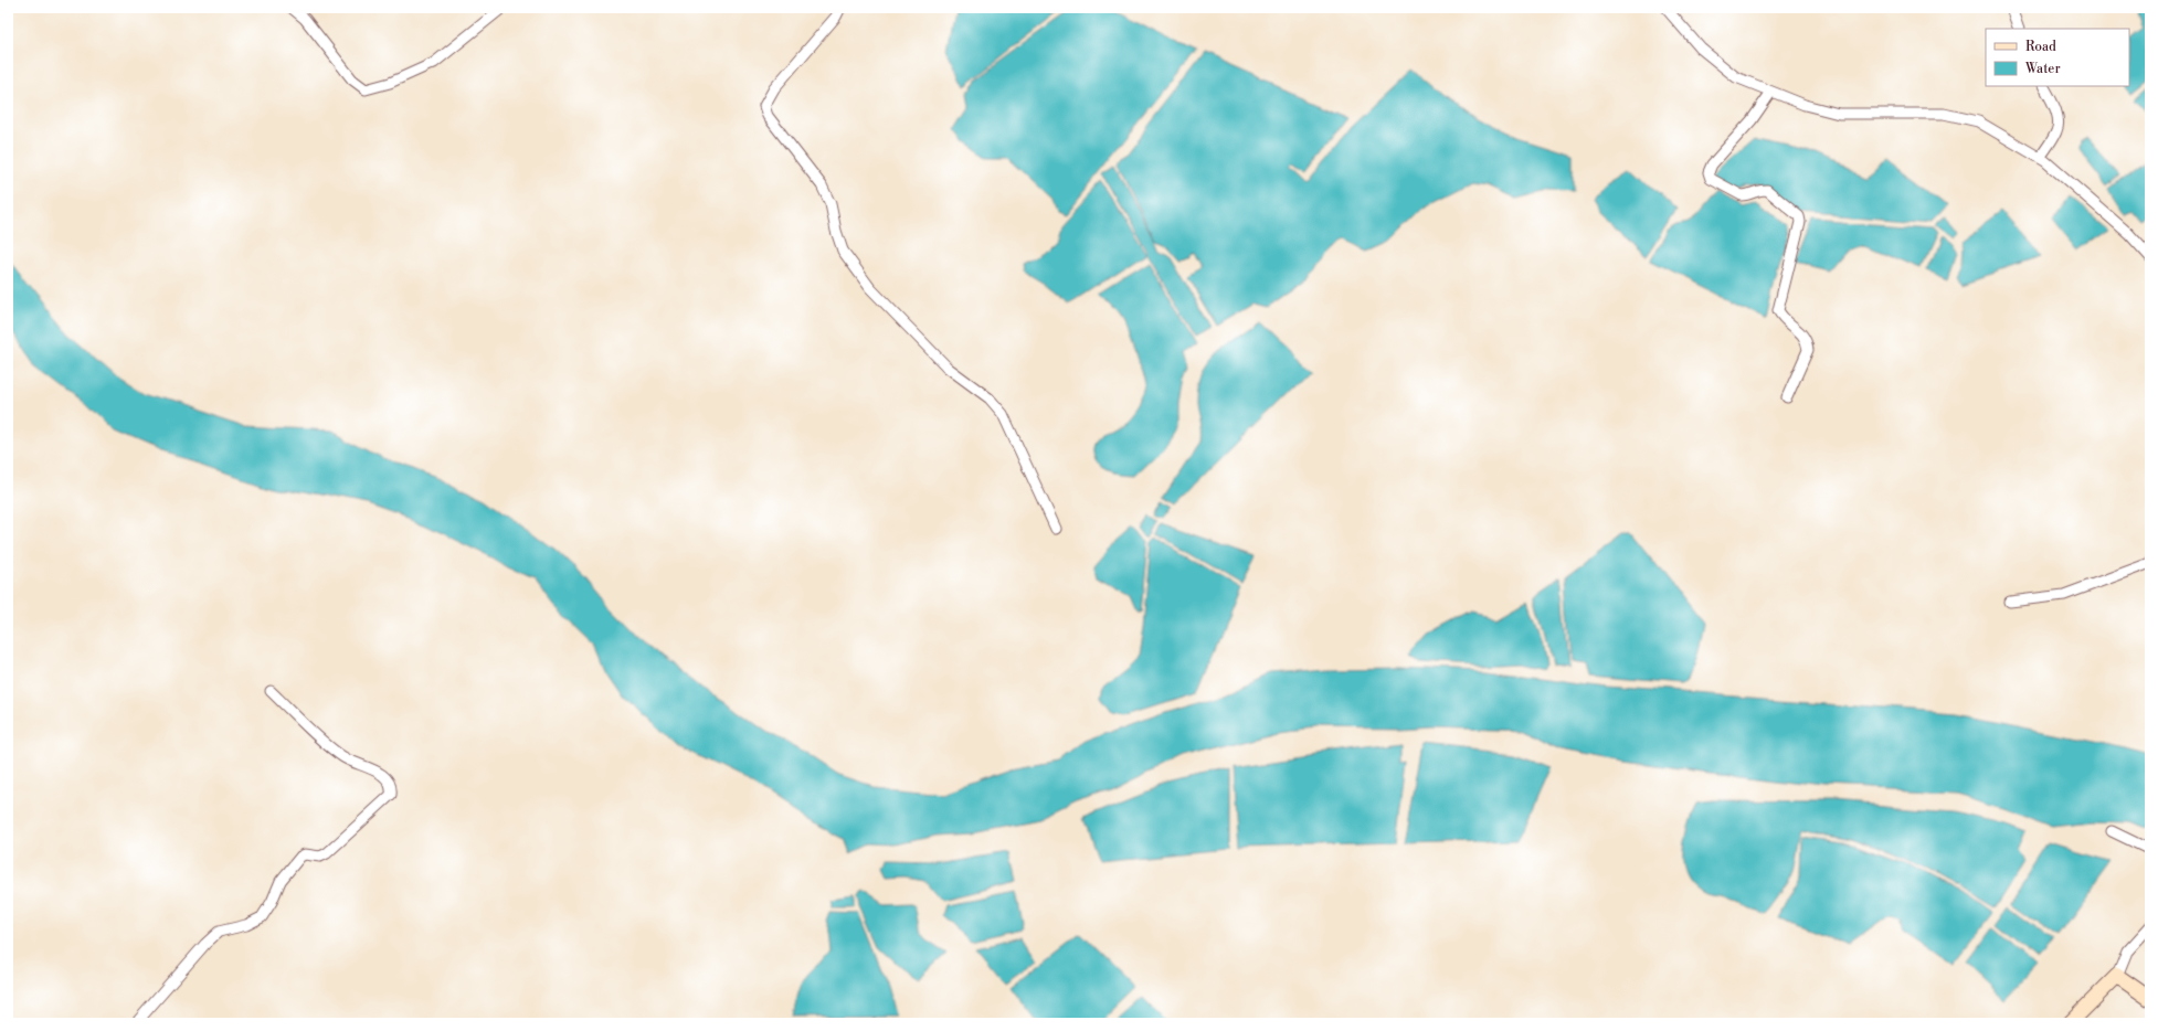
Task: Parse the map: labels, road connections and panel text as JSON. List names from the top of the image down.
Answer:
{
  "legend": ["Road", "Water"]
}
